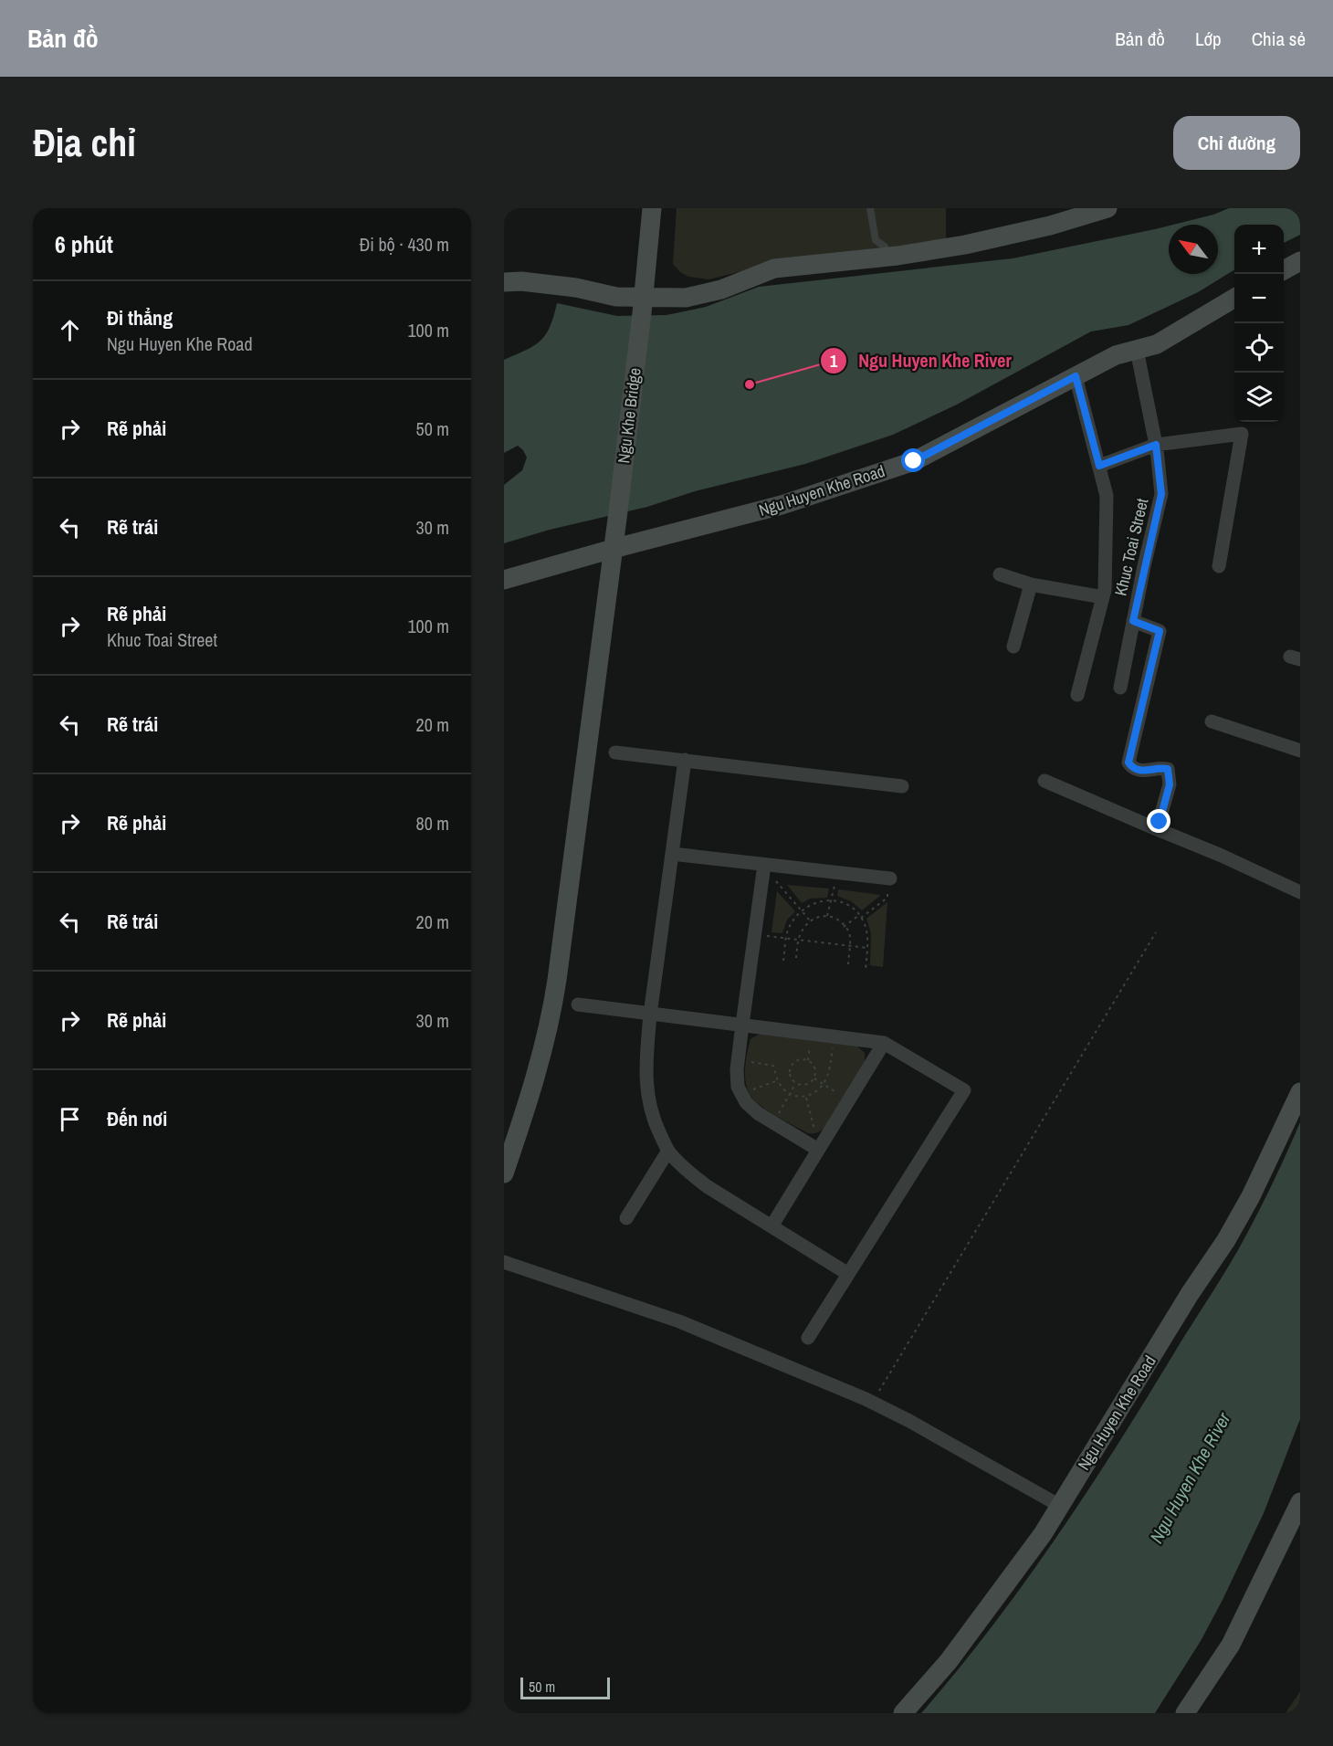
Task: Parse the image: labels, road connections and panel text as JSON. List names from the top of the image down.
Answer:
{
  "streets": {
    "street": ["Ngu Khe Bridge", "Ngu Huyen Khe Road", "Khuc Toai Street"]
  },
  "crossings": [
    ["Ngu Khe Bridge", "Ngu Huyen Khe Road"],
    ["Ngu Huyen Khe Road", "Khuc Toai Street"]
  ],
  "water": ["Ngu Huyen Khe River"],
  "places": ["Ngu Huyen Khe River"],
  "scale_bar": "50 m",
  "north": "top left",
  "page": {
    "header": "Bản đồ",
    "nav": ["Bản đồ", "Lớp", "Chia sẻ"],
    "buttons": "Chỉ đường",
    "title": "Địa chỉ",
    "heading": ["6 phút", "Đi bộ · 430 m"],
    "map_buttons": ["+", "−"],
    "list": [
      ["Đi thẳng", "Ngu Huyen Khe Road", "100 m"],
      ["Rẽ phải", "50 m"],
      ["Rẽ trái", "30 m"],
      ["Rẽ phải", "Khuc Toai Street", "100 m"],
      ["Rẽ trái", "20 m"],
      ["Rẽ phải", "80 m"],
      ["Rẽ trái", "20 m"],
      ["Rẽ phải", "30 m"],
      "Đến nơi"
    ],
    "scale": "50 m"
  }
}
